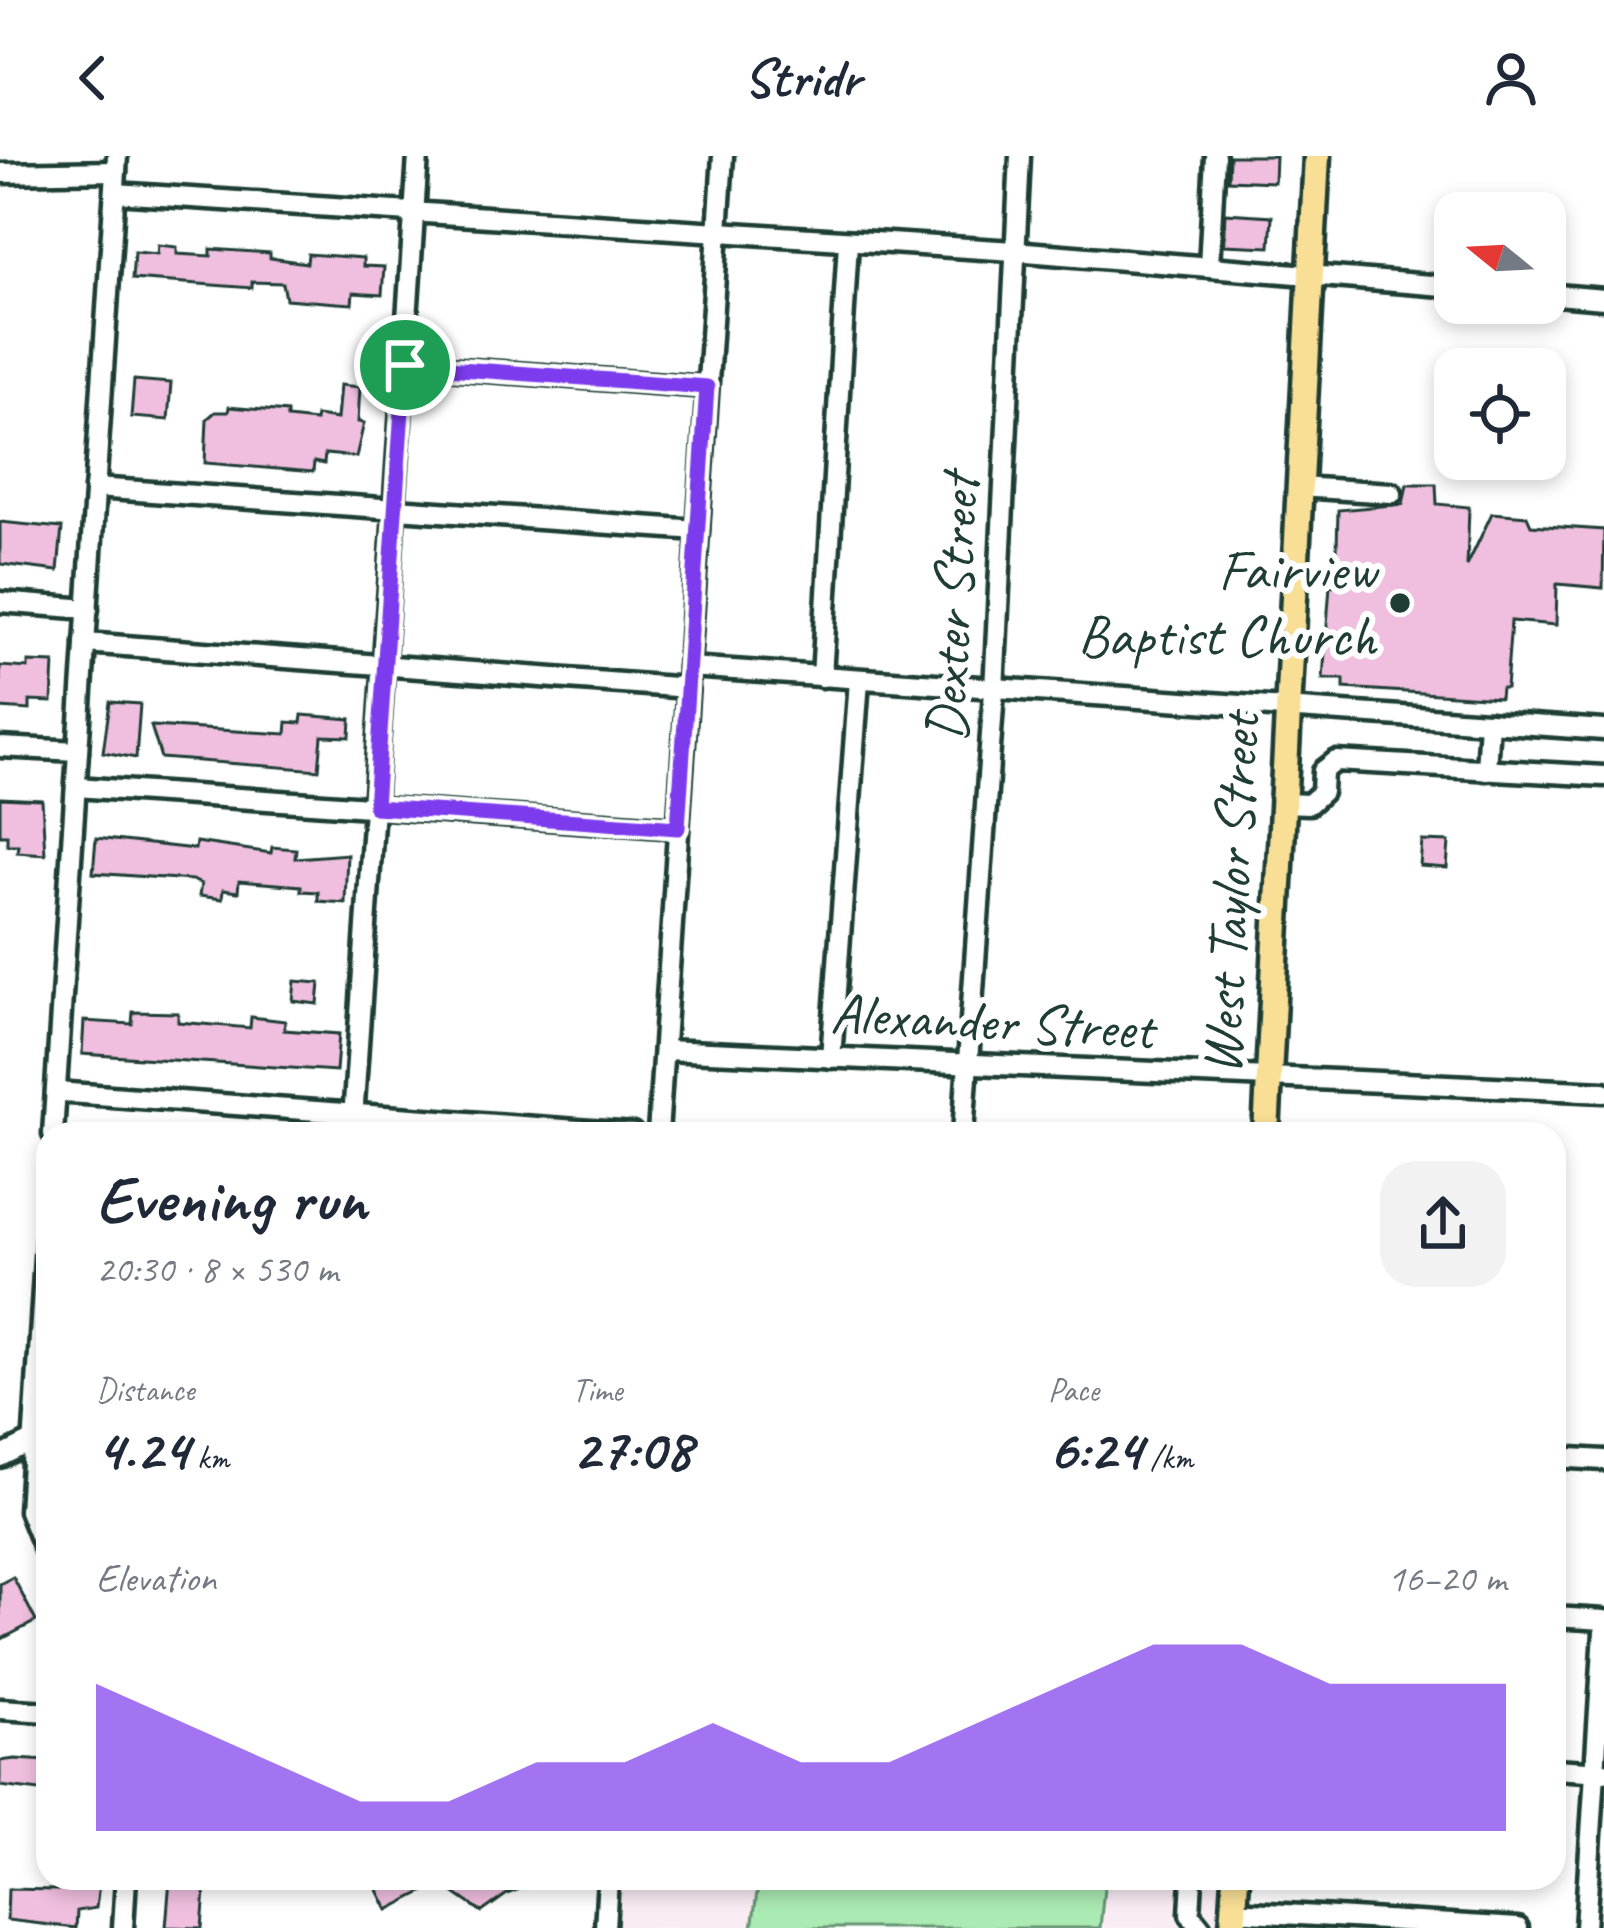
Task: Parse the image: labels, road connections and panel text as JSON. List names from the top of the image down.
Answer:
{
  "streets": {
    "main road": ["West Taylor Street"],
    "street": ["Dexter Street", "Alexander Street"]
  },
  "crossings": [
    ["Dexter Street", "Alexander Street"],
    ["West Taylor Street", "Alexander Street"]
  ],
  "places": ["Fairview Baptist Church"],
  "north": "left",
  "page": {
    "header": "Stridr",
    "heading": ["Evening run", "20:30 · 8 × 530 m"],
    "stats": [
      ["Distance", "4.24 km"],
      ["Time", "27:08"],
      ["Pace", "6:24 /km"]
    ],
    "chart": ["Elevation", "16–20 m"]
  }
}
